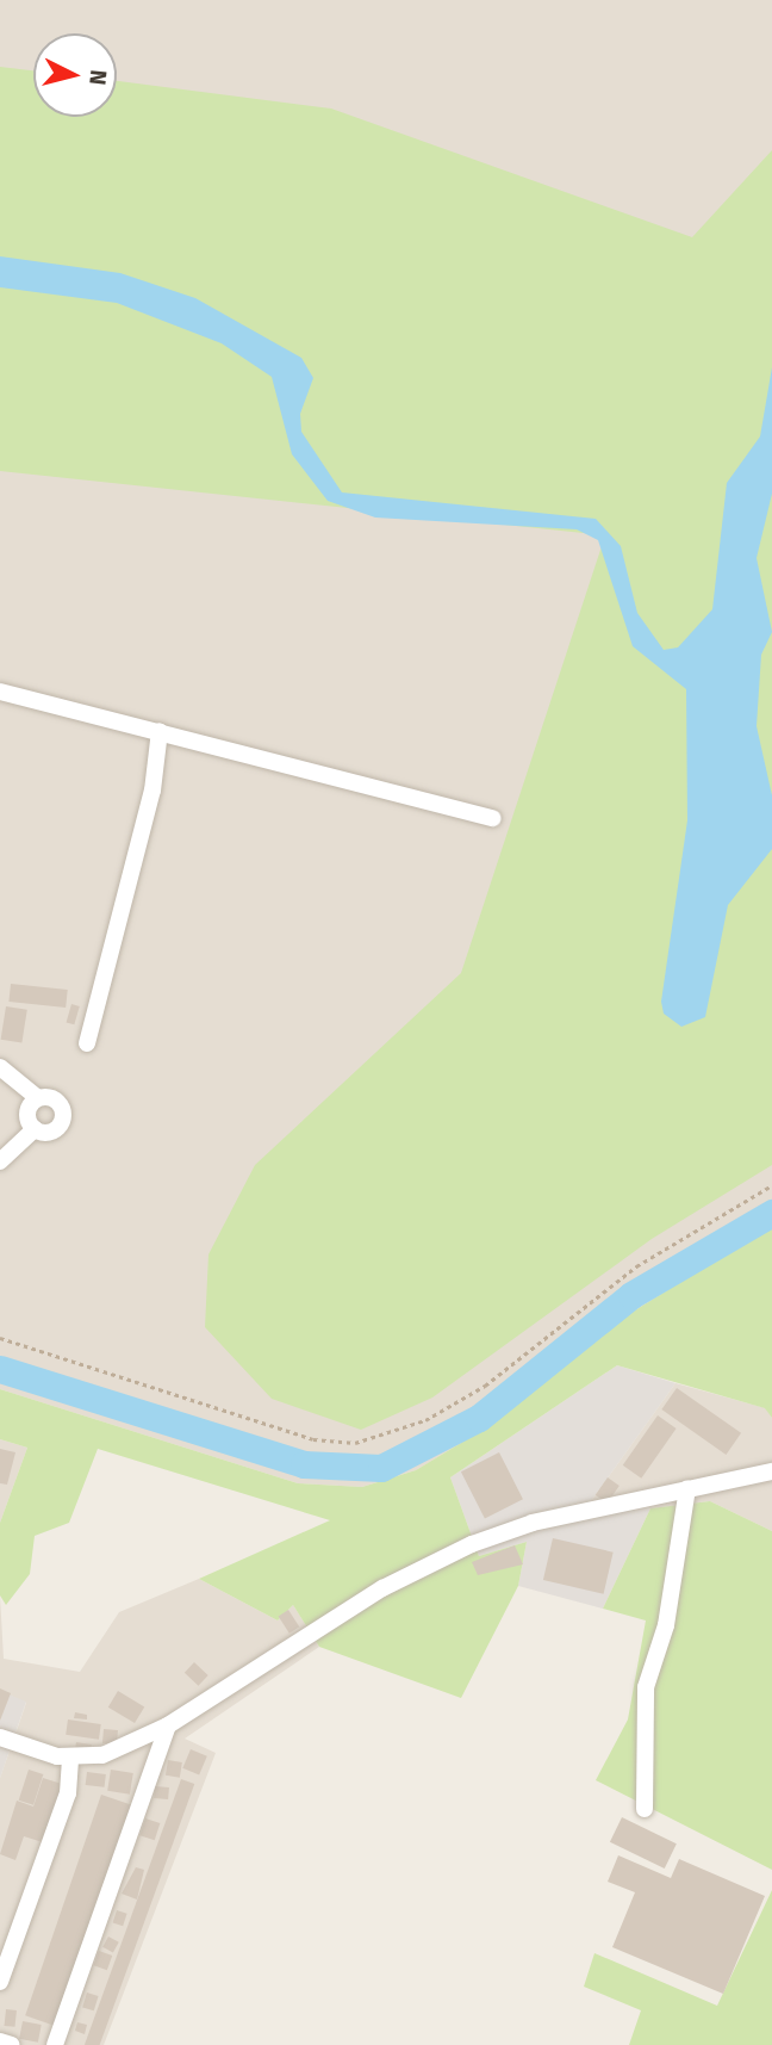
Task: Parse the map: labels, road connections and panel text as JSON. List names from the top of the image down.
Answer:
{
  "north": "right"
}
